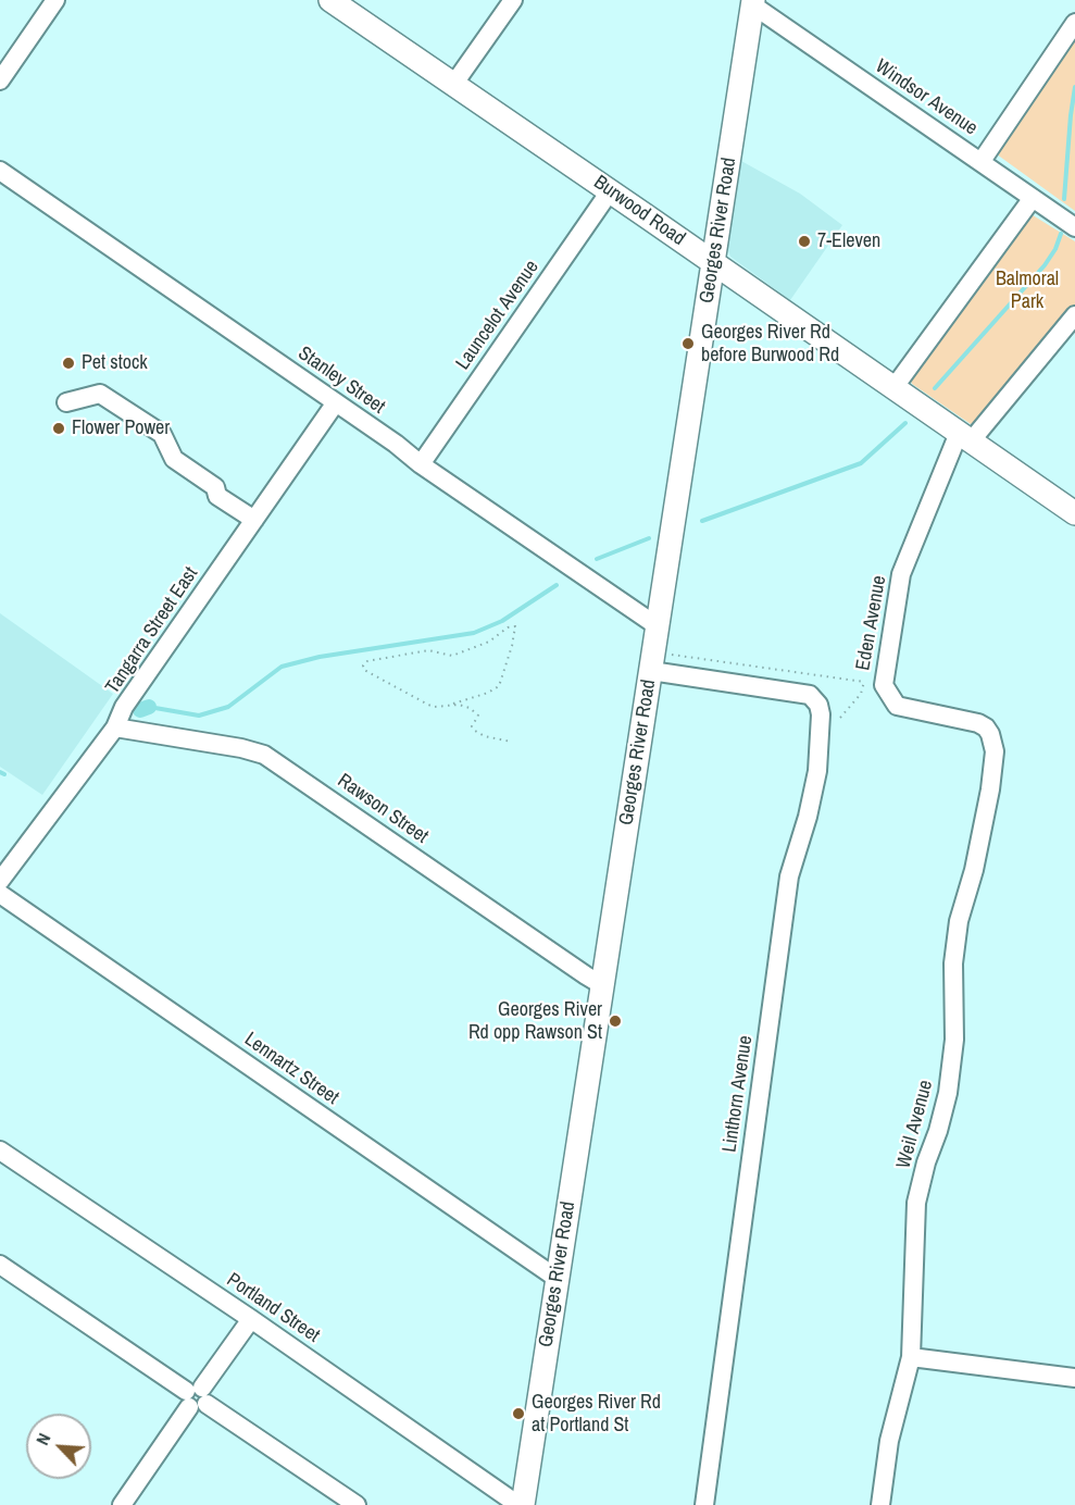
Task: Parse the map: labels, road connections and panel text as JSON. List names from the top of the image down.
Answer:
{
  "streets": {
    "main road": ["Burwood Road", "Georges River Road"],
    "street": [
      "Windsor Avenue",
      "Launcelot Avenue",
      "Stanley Street",
      "Eden Avenue",
      "Tangarra Street East",
      "Rawson Street",
      "Lennartz Street",
      "Linthorn Avenue",
      "Weil Avenue",
      "Portland Street"
    ]
  },
  "crossings": [
    ["Windsor Avenue", "Georges River Road"],
    ["Burwood Road", "Georges River Road"],
    ["Burwood Road", "Launcelot Avenue"],
    ["Burwood Road", "Eden Avenue"],
    ["Georges River Road", "Stanley Street"],
    ["Georges River Road", "Rawson Street"],
    ["Georges River Road", "Lennartz Street"],
    ["Georges River Road", "Linthorn Avenue"],
    ["Georges River Road", "Portland Street"],
    ["Launcelot Avenue", "Stanley Street"],
    ["Stanley Street", "Tangarra Street East"],
    ["Eden Avenue", "Weil Avenue"],
    ["Tangarra Street East", "Rawson Street"]
  ],
  "parks": ["Balmoral Park"],
  "places": [
    "7-Eleven",
    "Georges River Rd before Burwood Rd",
    "Pet stock",
    "Flower Power",
    "Georges River Rd opp Rawson St",
    "Georges River Rd at Portland St"
  ],
  "north": "top left"
}
